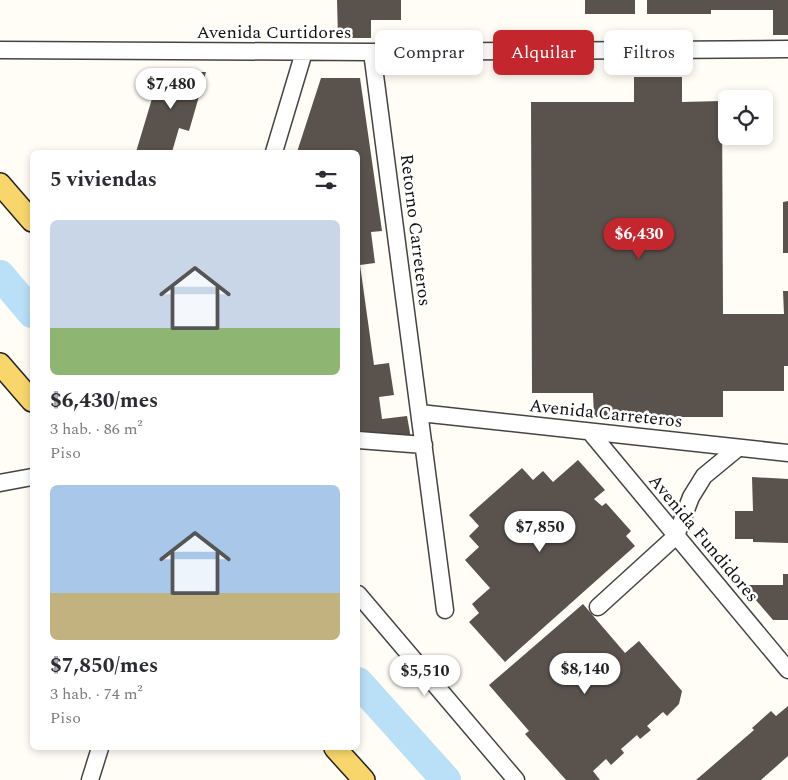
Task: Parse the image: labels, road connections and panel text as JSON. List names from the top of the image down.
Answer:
{
  "streets": {
    "street": [
      "Avenida Curtidores",
      "Retorno Carreteros",
      "Avenida Carreteros",
      "Avenida Fundidores"
    ]
  },
  "crossings": [
    ["Avenida Curtidores", "Retorno Carreteros"],
    ["Retorno Carreteros", "Avenida Carreteros"],
    ["Avenida Carreteros", "Avenida Fundidores"]
  ],
  "page": {
    "chip": ["Comprar", "Alquilar", "Filtros"],
    "price": [
      "$7,480",
      "$6,430",
      "$7,850",
      "$8,140",
      "$5,510"
    ],
    "heading": "5 viviendas",
    "list": [
      {
        "name": "$6,430/mes",
        "note": "3 hab. · 86 m² · Piso"
      },
      {
        "name": "$7,850/mes",
        "note": "3 hab. · 74 m² · Piso"
      }
    ]
  }
}
